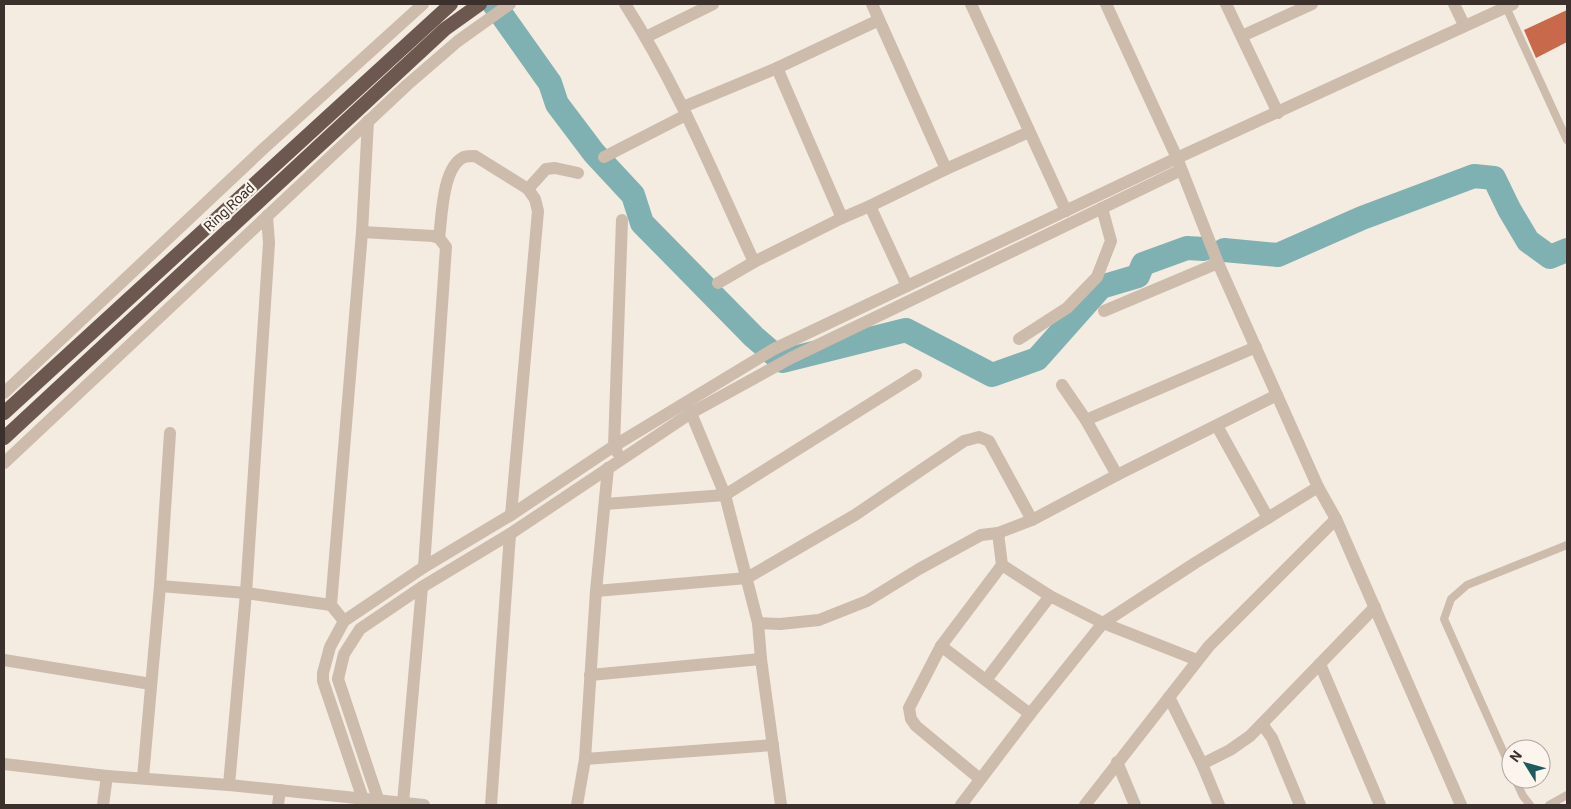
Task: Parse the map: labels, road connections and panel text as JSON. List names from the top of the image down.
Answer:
{
  "streets": {
    "highway": ["Ring Road"]
  },
  "north": "top left"
}
